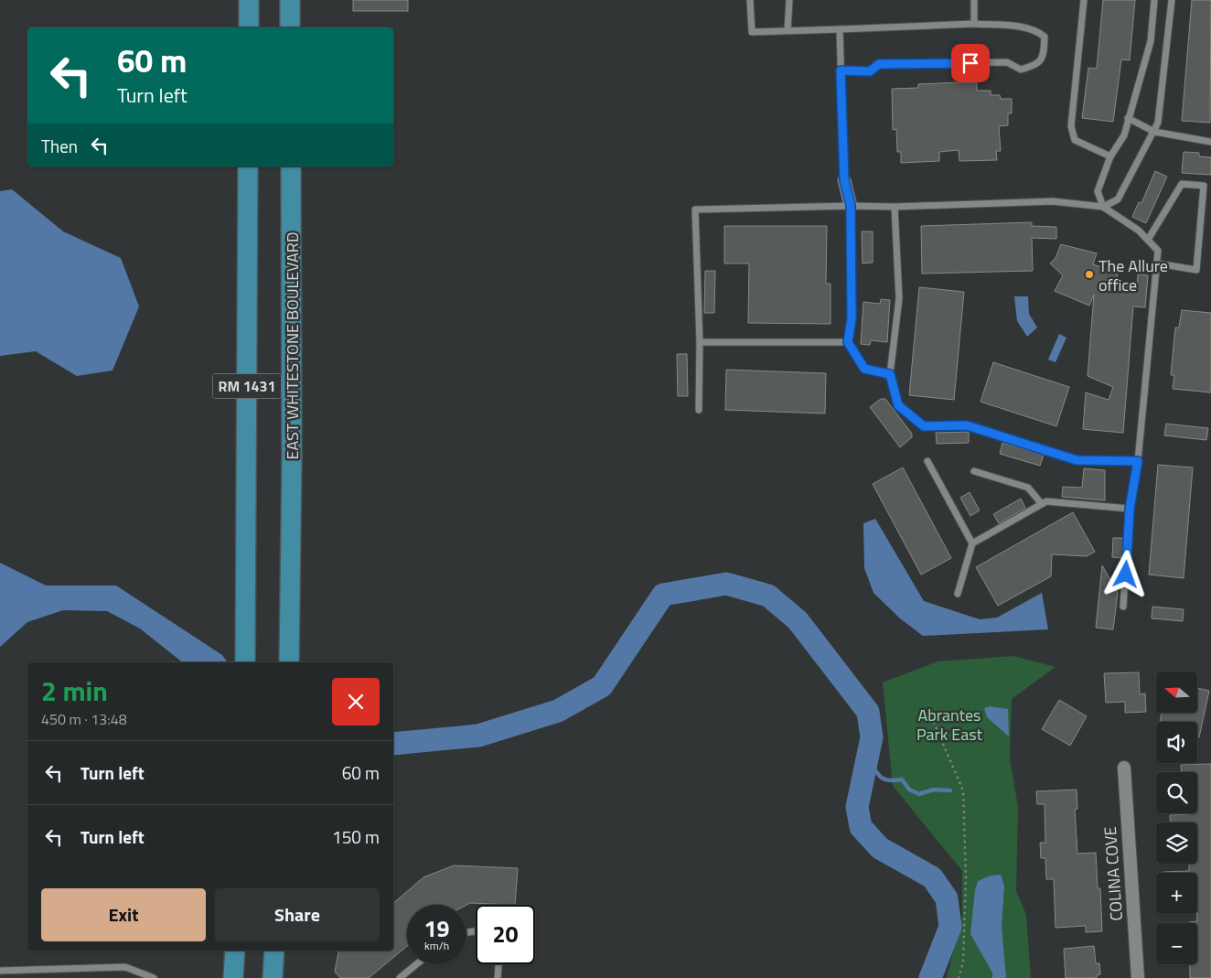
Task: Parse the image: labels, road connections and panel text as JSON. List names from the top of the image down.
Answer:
{
  "streets": {
    "main road": ["EAST WHITESTONE BOULEVARD", "RM 1431"],
    "street": ["COLINA COVE"]
  },
  "parks": ["Abrantes Park East"],
  "places": ["The Allure office"],
  "north": "left",
  "page": {
    "turn": ["60 m", "Turn left"],
    "then": "Then",
    "heading": ["2 min", "450 m · 13:48"],
    "map_buttons": ["+", "−"],
    "list": [
      {
        "name": "Turn left",
        "value": "60 m"
      },
      {
        "name": "Turn left",
        "value": "150 m"
      }
    ],
    "buttons": ["Exit", "Share"],
    "speed": "19 km/h",
    "limit": "20"
  }
}
